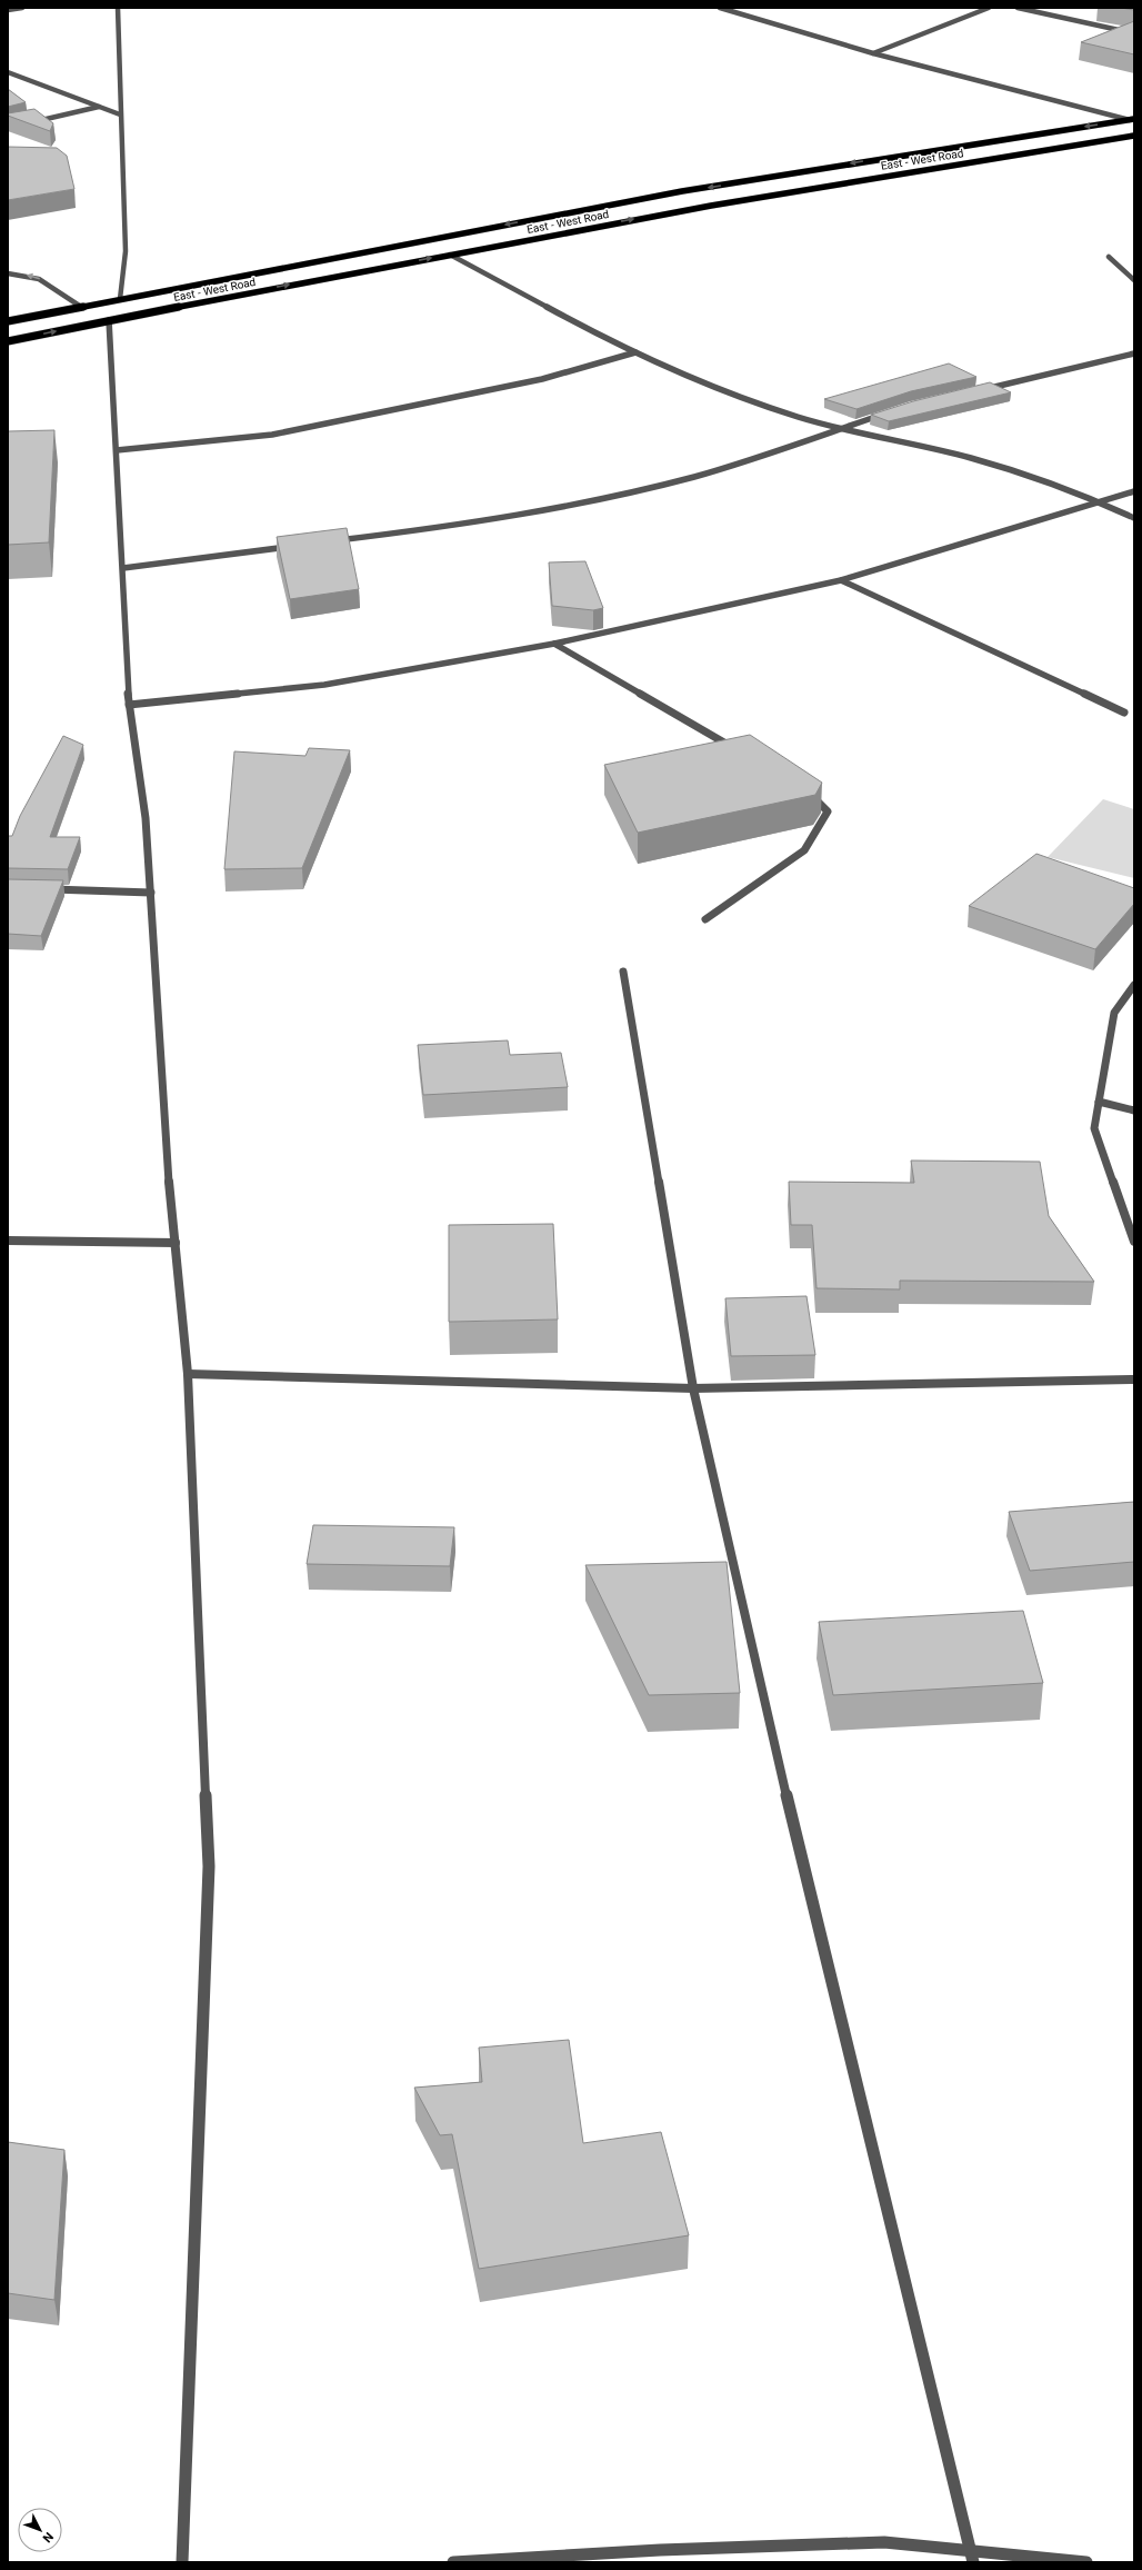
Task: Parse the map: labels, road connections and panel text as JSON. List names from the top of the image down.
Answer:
{
  "streets": {
    "main road": ["East - West Road"]
  },
  "north": "bottom right"
}
